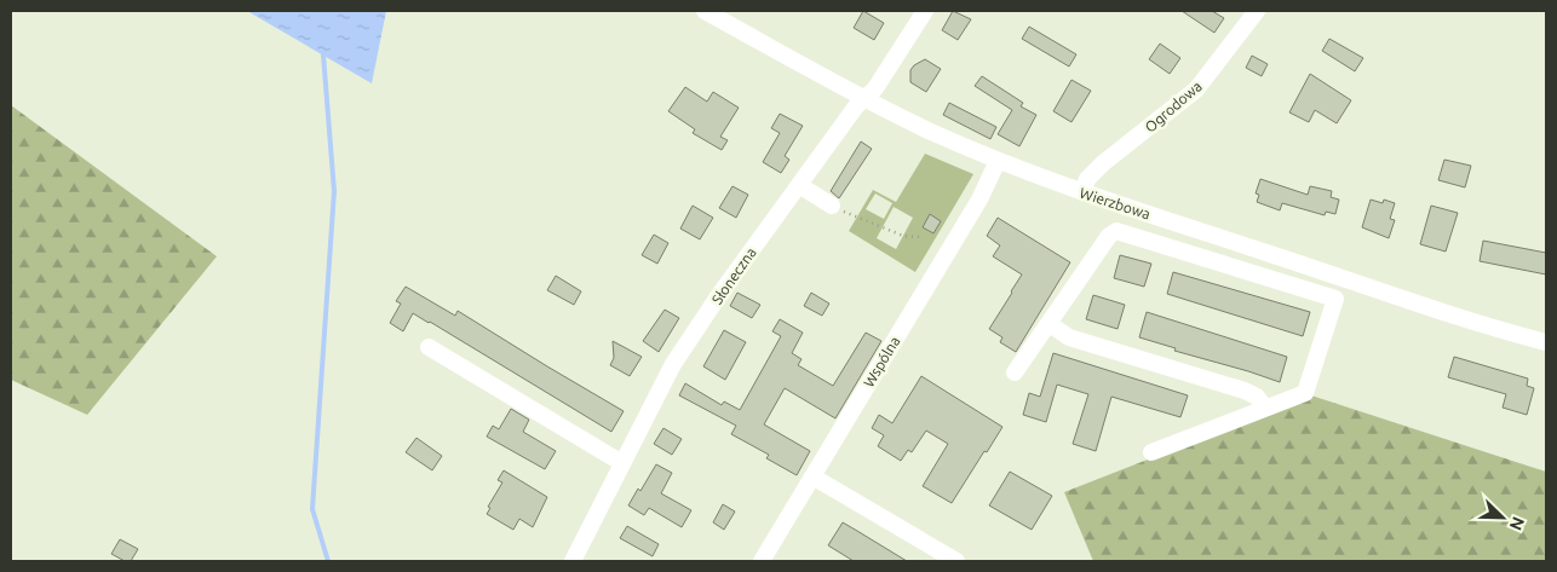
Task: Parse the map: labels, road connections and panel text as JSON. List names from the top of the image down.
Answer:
{
  "streets": {
    "street": [
      "Ogrodowa",
      "Wierzbowa",
      "Słoneczna",
      "Wspólna"
    ]
  },
  "crossings": [
    ["Ogrodowa", "Wierzbowa"],
    ["Wierzbowa", "Słoneczna"],
    ["Wierzbowa", "Wspólna"]
  ],
  "north": "bottom right"
}
